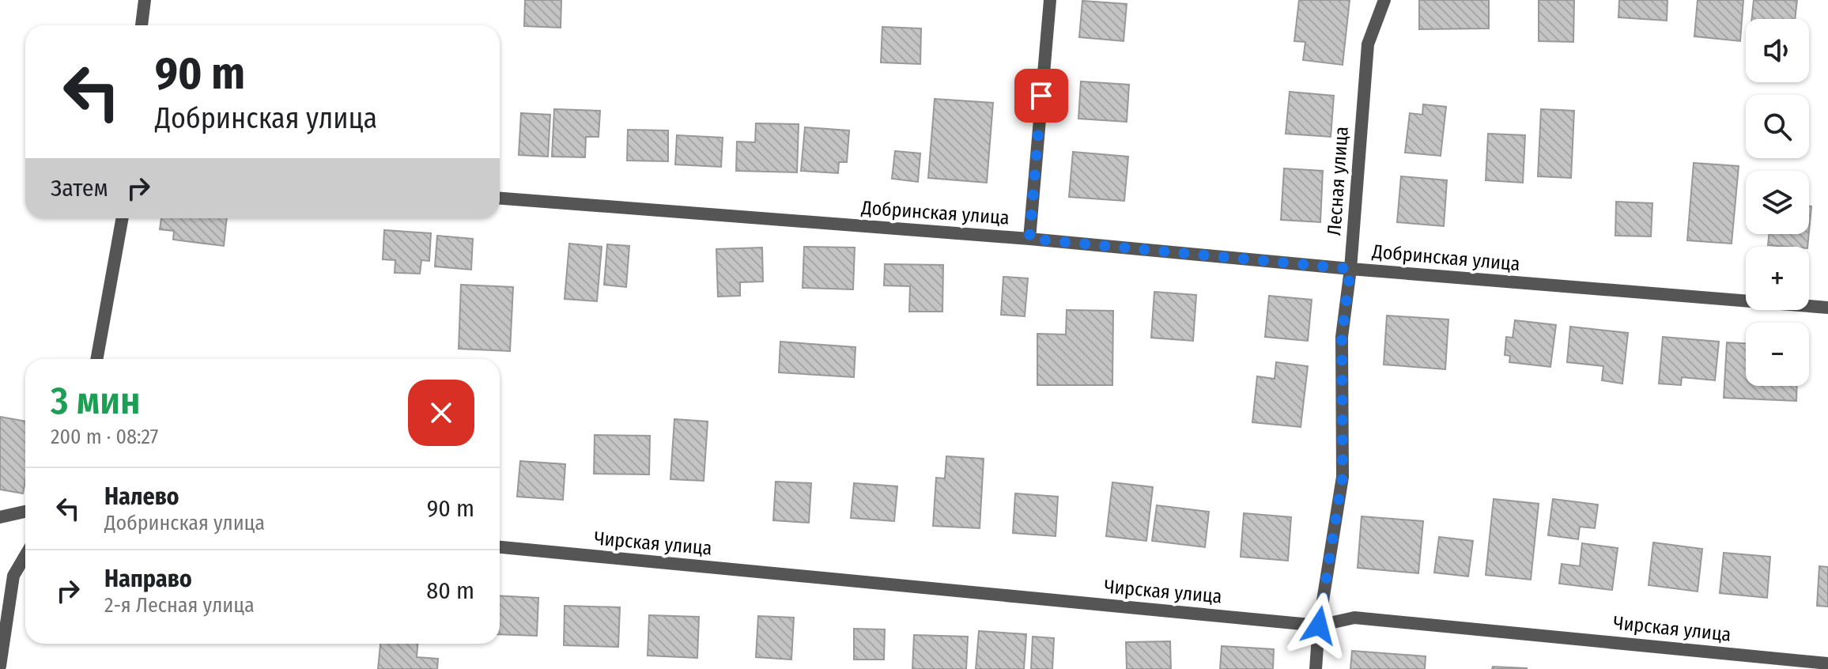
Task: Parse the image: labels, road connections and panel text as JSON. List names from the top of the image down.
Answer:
{
  "streets": {
    "street": ["Лесная улица", "Добринская улица", "Чирская улица"]
  },
  "crossings": [
    ["Лесная улица", "Добринская улица"],
    ["Лесная улица", "Чирская улица"]
  ],
  "page": {
    "map_buttons": ["+", "−"],
    "turn": ["90 m", "Добринская улица"],
    "then": "Затем",
    "heading": ["3 мин", "200 m · 08:27"],
    "list": [
      {
        "name": "Налево",
        "note": "Добринская улица",
        "value": "90 m"
      },
      {
        "name": "Направо",
        "note": "2-я Лесная улица",
        "value": "80 m"
      }
    ]
  }
}
